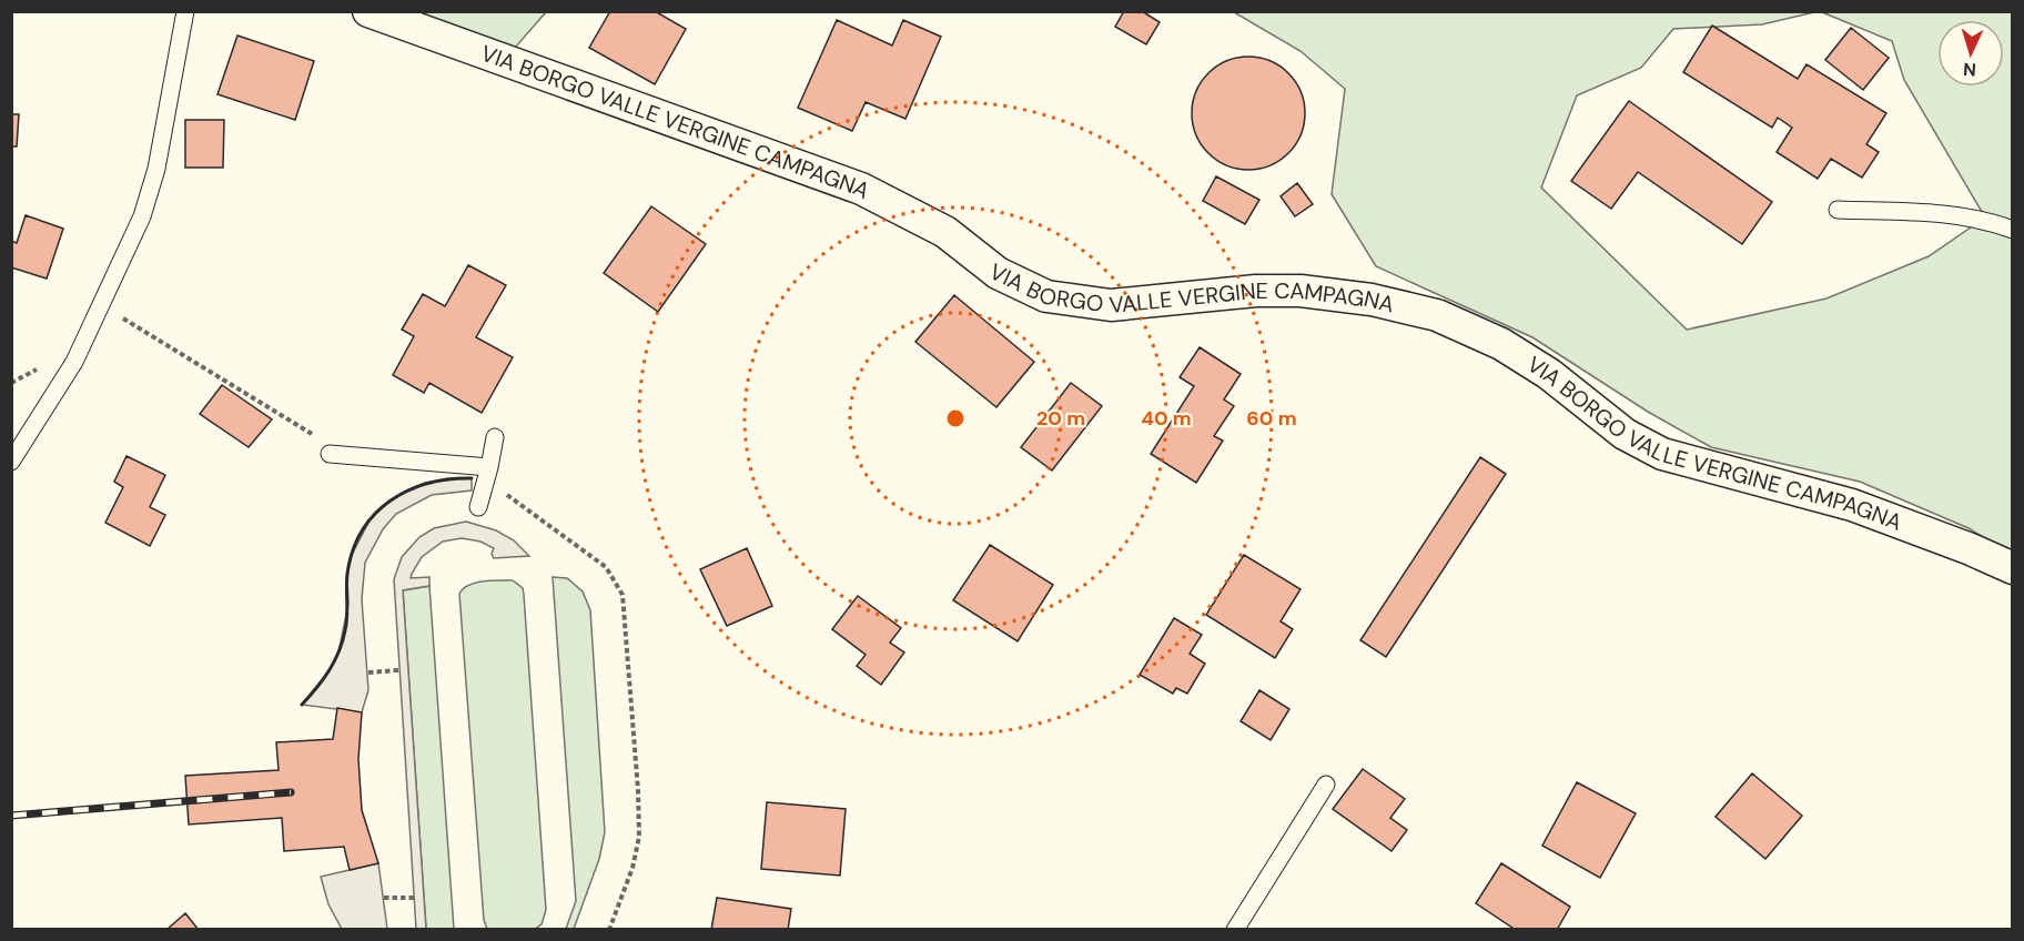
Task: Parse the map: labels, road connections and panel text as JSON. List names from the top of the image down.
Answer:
{
  "streets": {
    "street": ["VIA BORGO VALLE VERGINE CAMPAGNA"]
  },
  "north": "bottom",
  "rings": ["20 m", "40 m", "60 m"]
}
